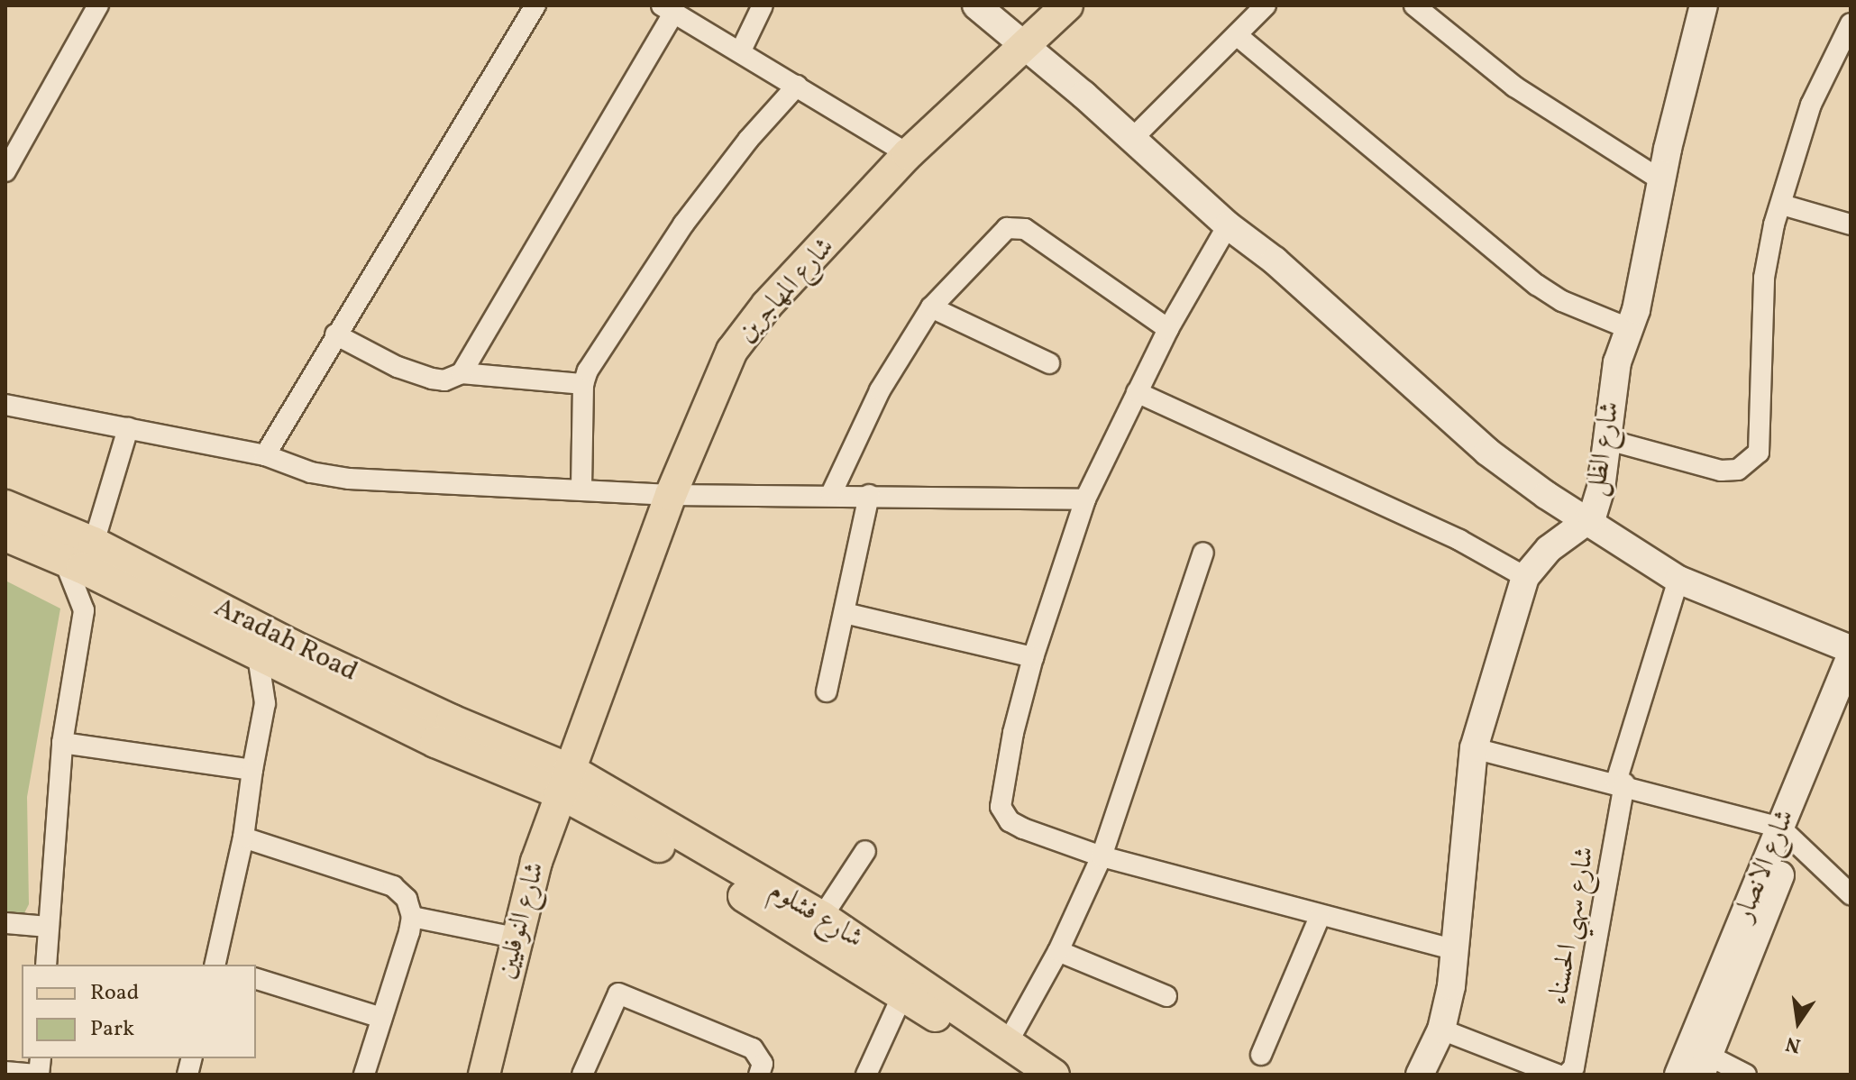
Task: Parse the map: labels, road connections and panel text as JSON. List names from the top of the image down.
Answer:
{
  "streets": {
    "main road": [
      "شارع المهاجرين",
      "شارع الظل",
      "Aradah Road",
      "شارع الانصار",
      "شارع فشلوم",
      "شارع النوفليين"
    ],
    "street": ["شارع سهي الحسناء"]
  },
  "crossings": [
    ["شارع المهاجرين", "Aradah Road"],
    ["شارع المهاجرين", "شارع فشلوم"],
    ["شارع المهاجرين", "شارع النوفليين"],
    ["Aradah Road", "شارع فشلوم"],
    ["Aradah Road", "شارع النوفليين"],
    ["شارع فشلوم", "شارع النوفليين"]
  ],
  "legend": ["Road", "Park"],
  "north": "bottom"
}
